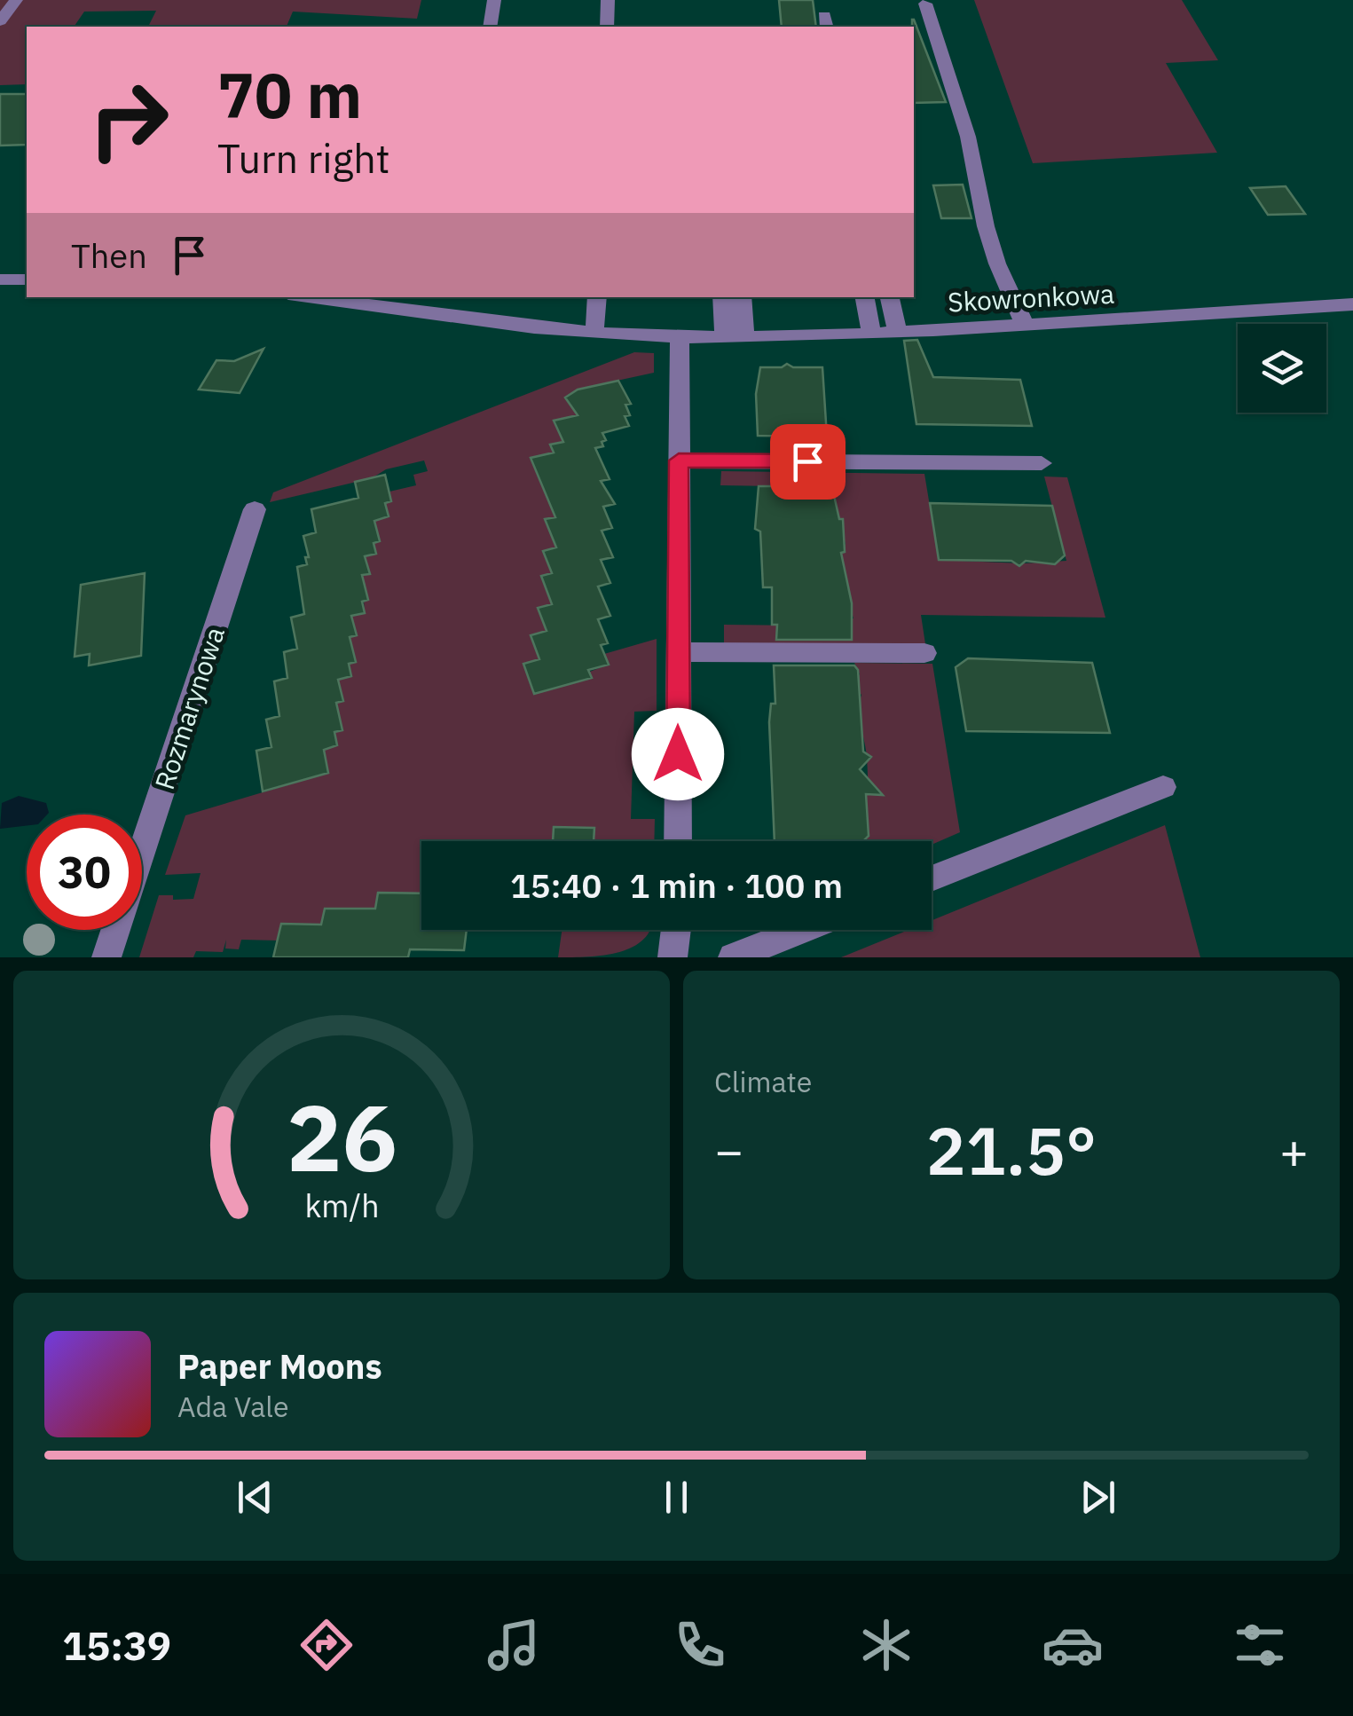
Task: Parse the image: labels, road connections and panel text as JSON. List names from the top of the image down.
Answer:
{
  "streets": {
    "street": ["Skowronkowa", "Rozmarynowa"]
  },
  "page": {
    "turn": ["70 m", "Turn right"],
    "then": "Then",
    "limit": "30",
    "trip": "15:40 · 1 min · 100 m",
    "tile": "Climate",
    "heat": ["−", "21.5°", "+"],
    "song": ["Paper Moons", "Ada Vale"],
    "tabs": "15:39",
    "gauge": ["26", "km/h"]
  }
}
